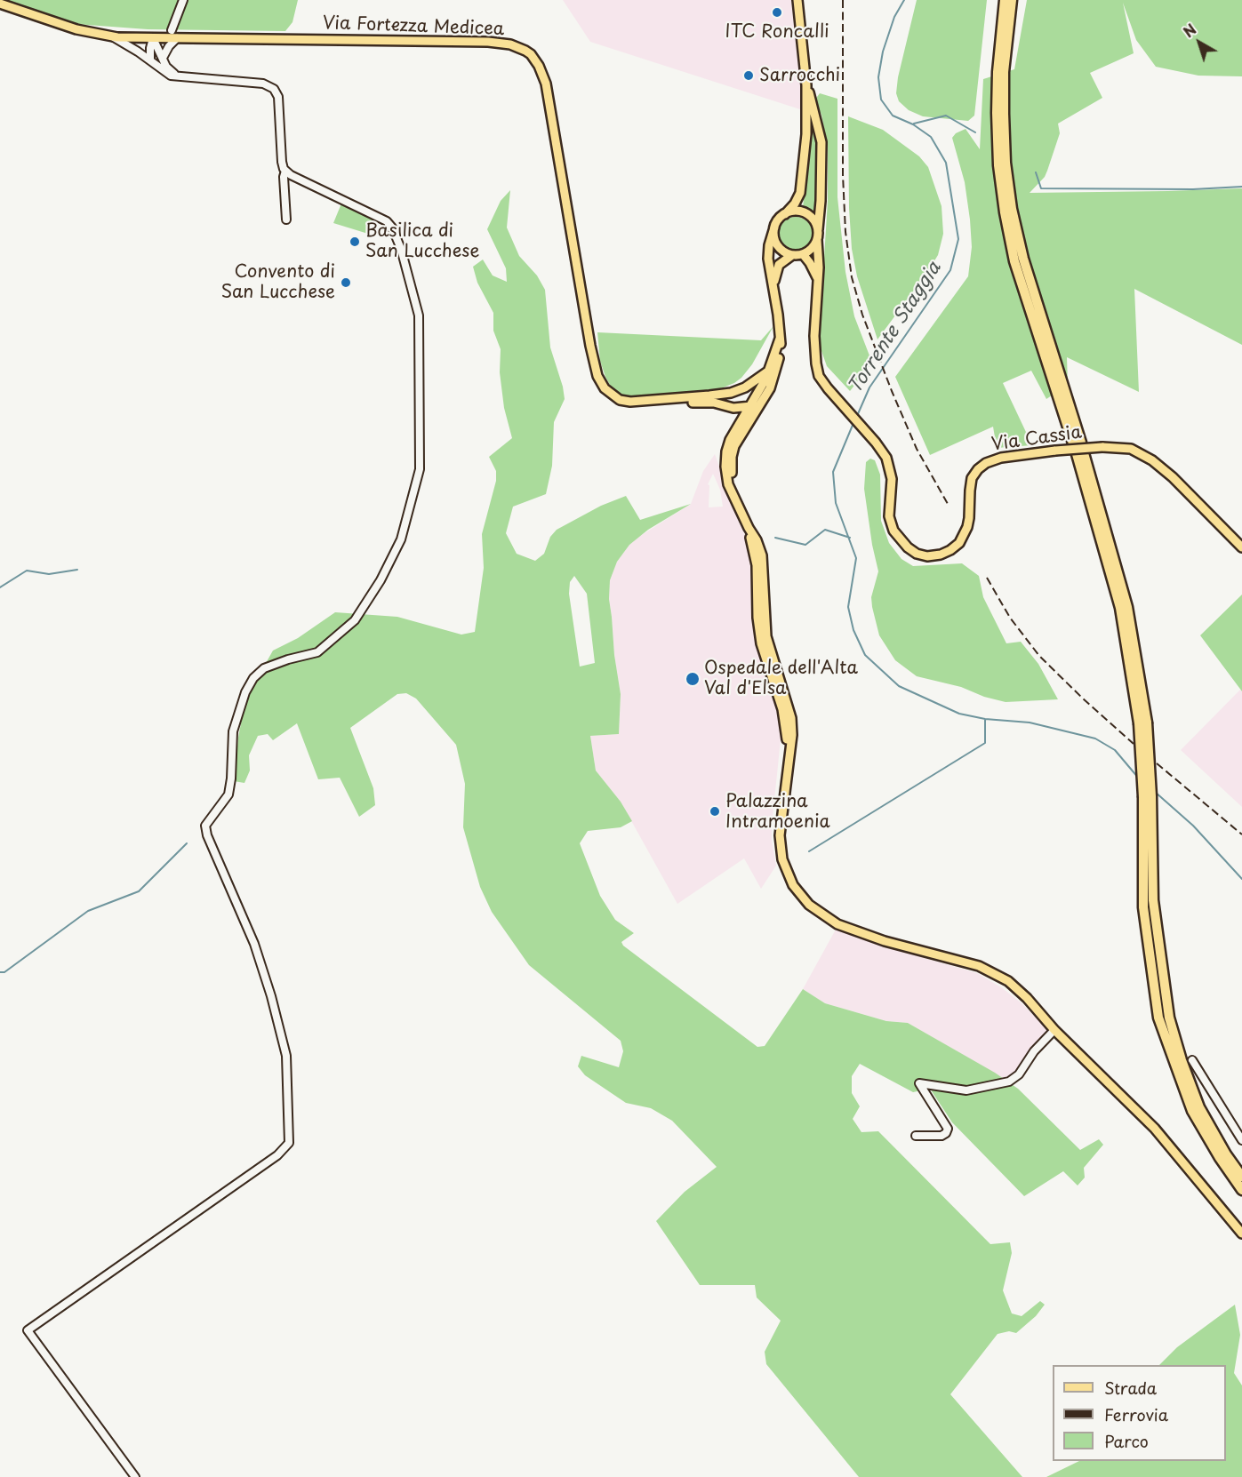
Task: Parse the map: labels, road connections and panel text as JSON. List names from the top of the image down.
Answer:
{
  "streets": {
    "main road": ["Via Fortezza Medicea", "Via Cassia"]
  },
  "water": ["Torrente Staggia"],
  "places": [
    "ITC Roncalli",
    "Sarrocchi",
    "Basilica di San Lucchese",
    "Convento di San Lucchese",
    "Ospedale dell'Alta Val d'Elsa",
    "Palazzina Intramoenia"
  ],
  "legend": ["Strada", "Ferrovia", "Parco"],
  "north": "top left"
}
